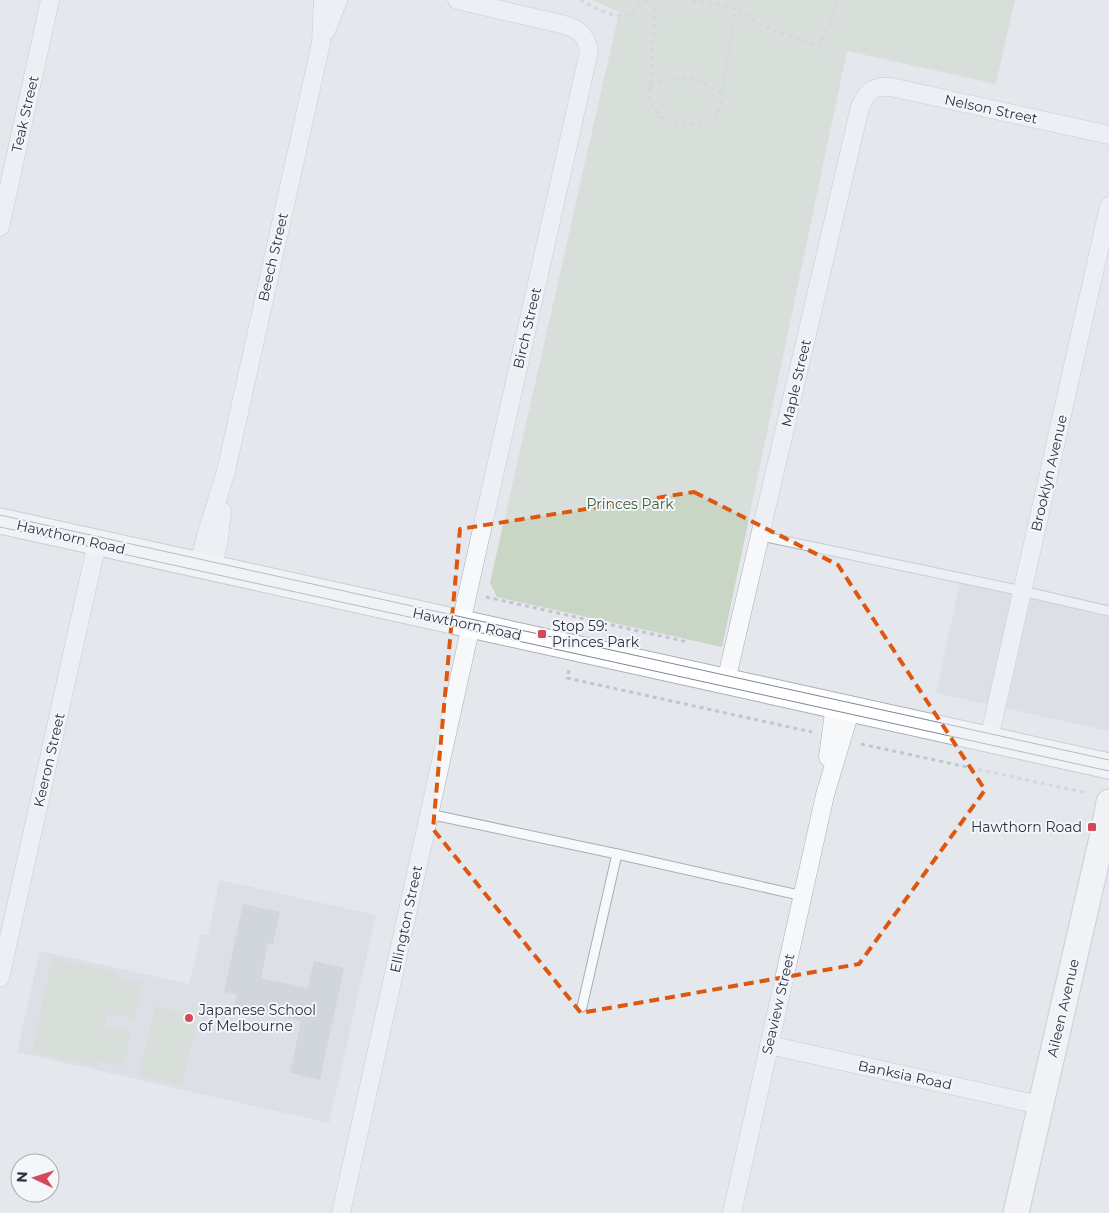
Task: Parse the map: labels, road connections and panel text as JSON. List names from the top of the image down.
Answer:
{
  "streets": {
    "main road": ["Hawthorn Road", "Aileen Avenue"],
    "street": [
      "Nelson Street",
      "Teak Street",
      "Beech Street",
      "Birch Street",
      "Maple Street",
      "Brooklyn Avenue",
      "Keeron Street",
      "Ellington Street",
      "Seaview Street",
      "Banksia Road"
    ]
  },
  "crossings": [
    ["Nelson Street", "Maple Street"],
    ["Beech Street", "Hawthorn Road"],
    ["Birch Street", "Hawthorn Road"],
    ["Birch Street", "Ellington Street"],
    ["Maple Street", "Hawthorn Road"],
    ["Brooklyn Avenue", "Hawthorn Road"],
    ["Hawthorn Road", "Keeron Street"],
    ["Hawthorn Road", "Ellington Street"],
    ["Hawthorn Road", "Seaview Street"],
    ["Seaview Street", "Banksia Road"],
    ["Aileen Avenue", "Banksia Road"]
  ],
  "parks": ["Princes Park"],
  "places": {
    "transit": ["Stop 59: Princes Park", "Hawthorn Road"],
    "other": ["Japanese School of Melbourne"]
  },
  "north": "left"
}
